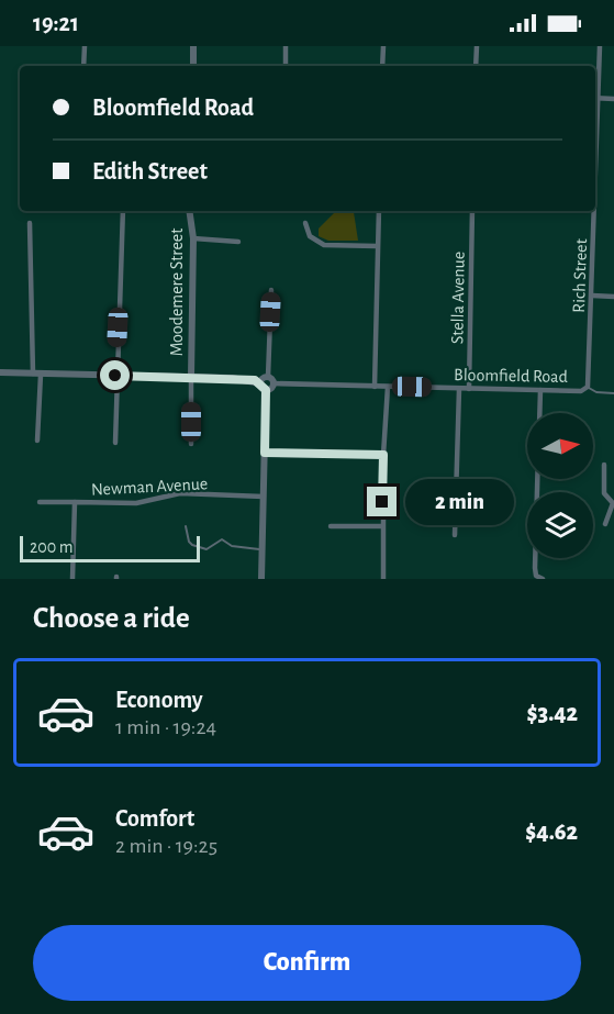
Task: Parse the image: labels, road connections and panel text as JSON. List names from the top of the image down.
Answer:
{
  "streets": {
    "street": [
      "Rich Street",
      "Moodemere Street",
      "Stella Avenue",
      "Bloomfield Road",
      "Newman Avenue"
    ]
  },
  "crossings": [
    ["Rich Street", "Bloomfield Road"],
    ["Stella Avenue", "Bloomfield Road"]
  ],
  "scale_bar": "200 m",
  "north": "right",
  "page": {
    "status": "19:21",
    "banner": ["Bloomfield Road", "Edith Street"],
    "bubble": "2 min",
    "scale": "200 m",
    "heading": "Choose a ride",
    "list": [
      {
        "name": "Economy",
        "note": "1 min · 19:24",
        "value": "$3.42"
      },
      {
        "name": "Comfort",
        "note": "2 min · 19:25",
        "value": "$4.62"
      }
    ],
    "buttons": "Confirm"
  }
}
